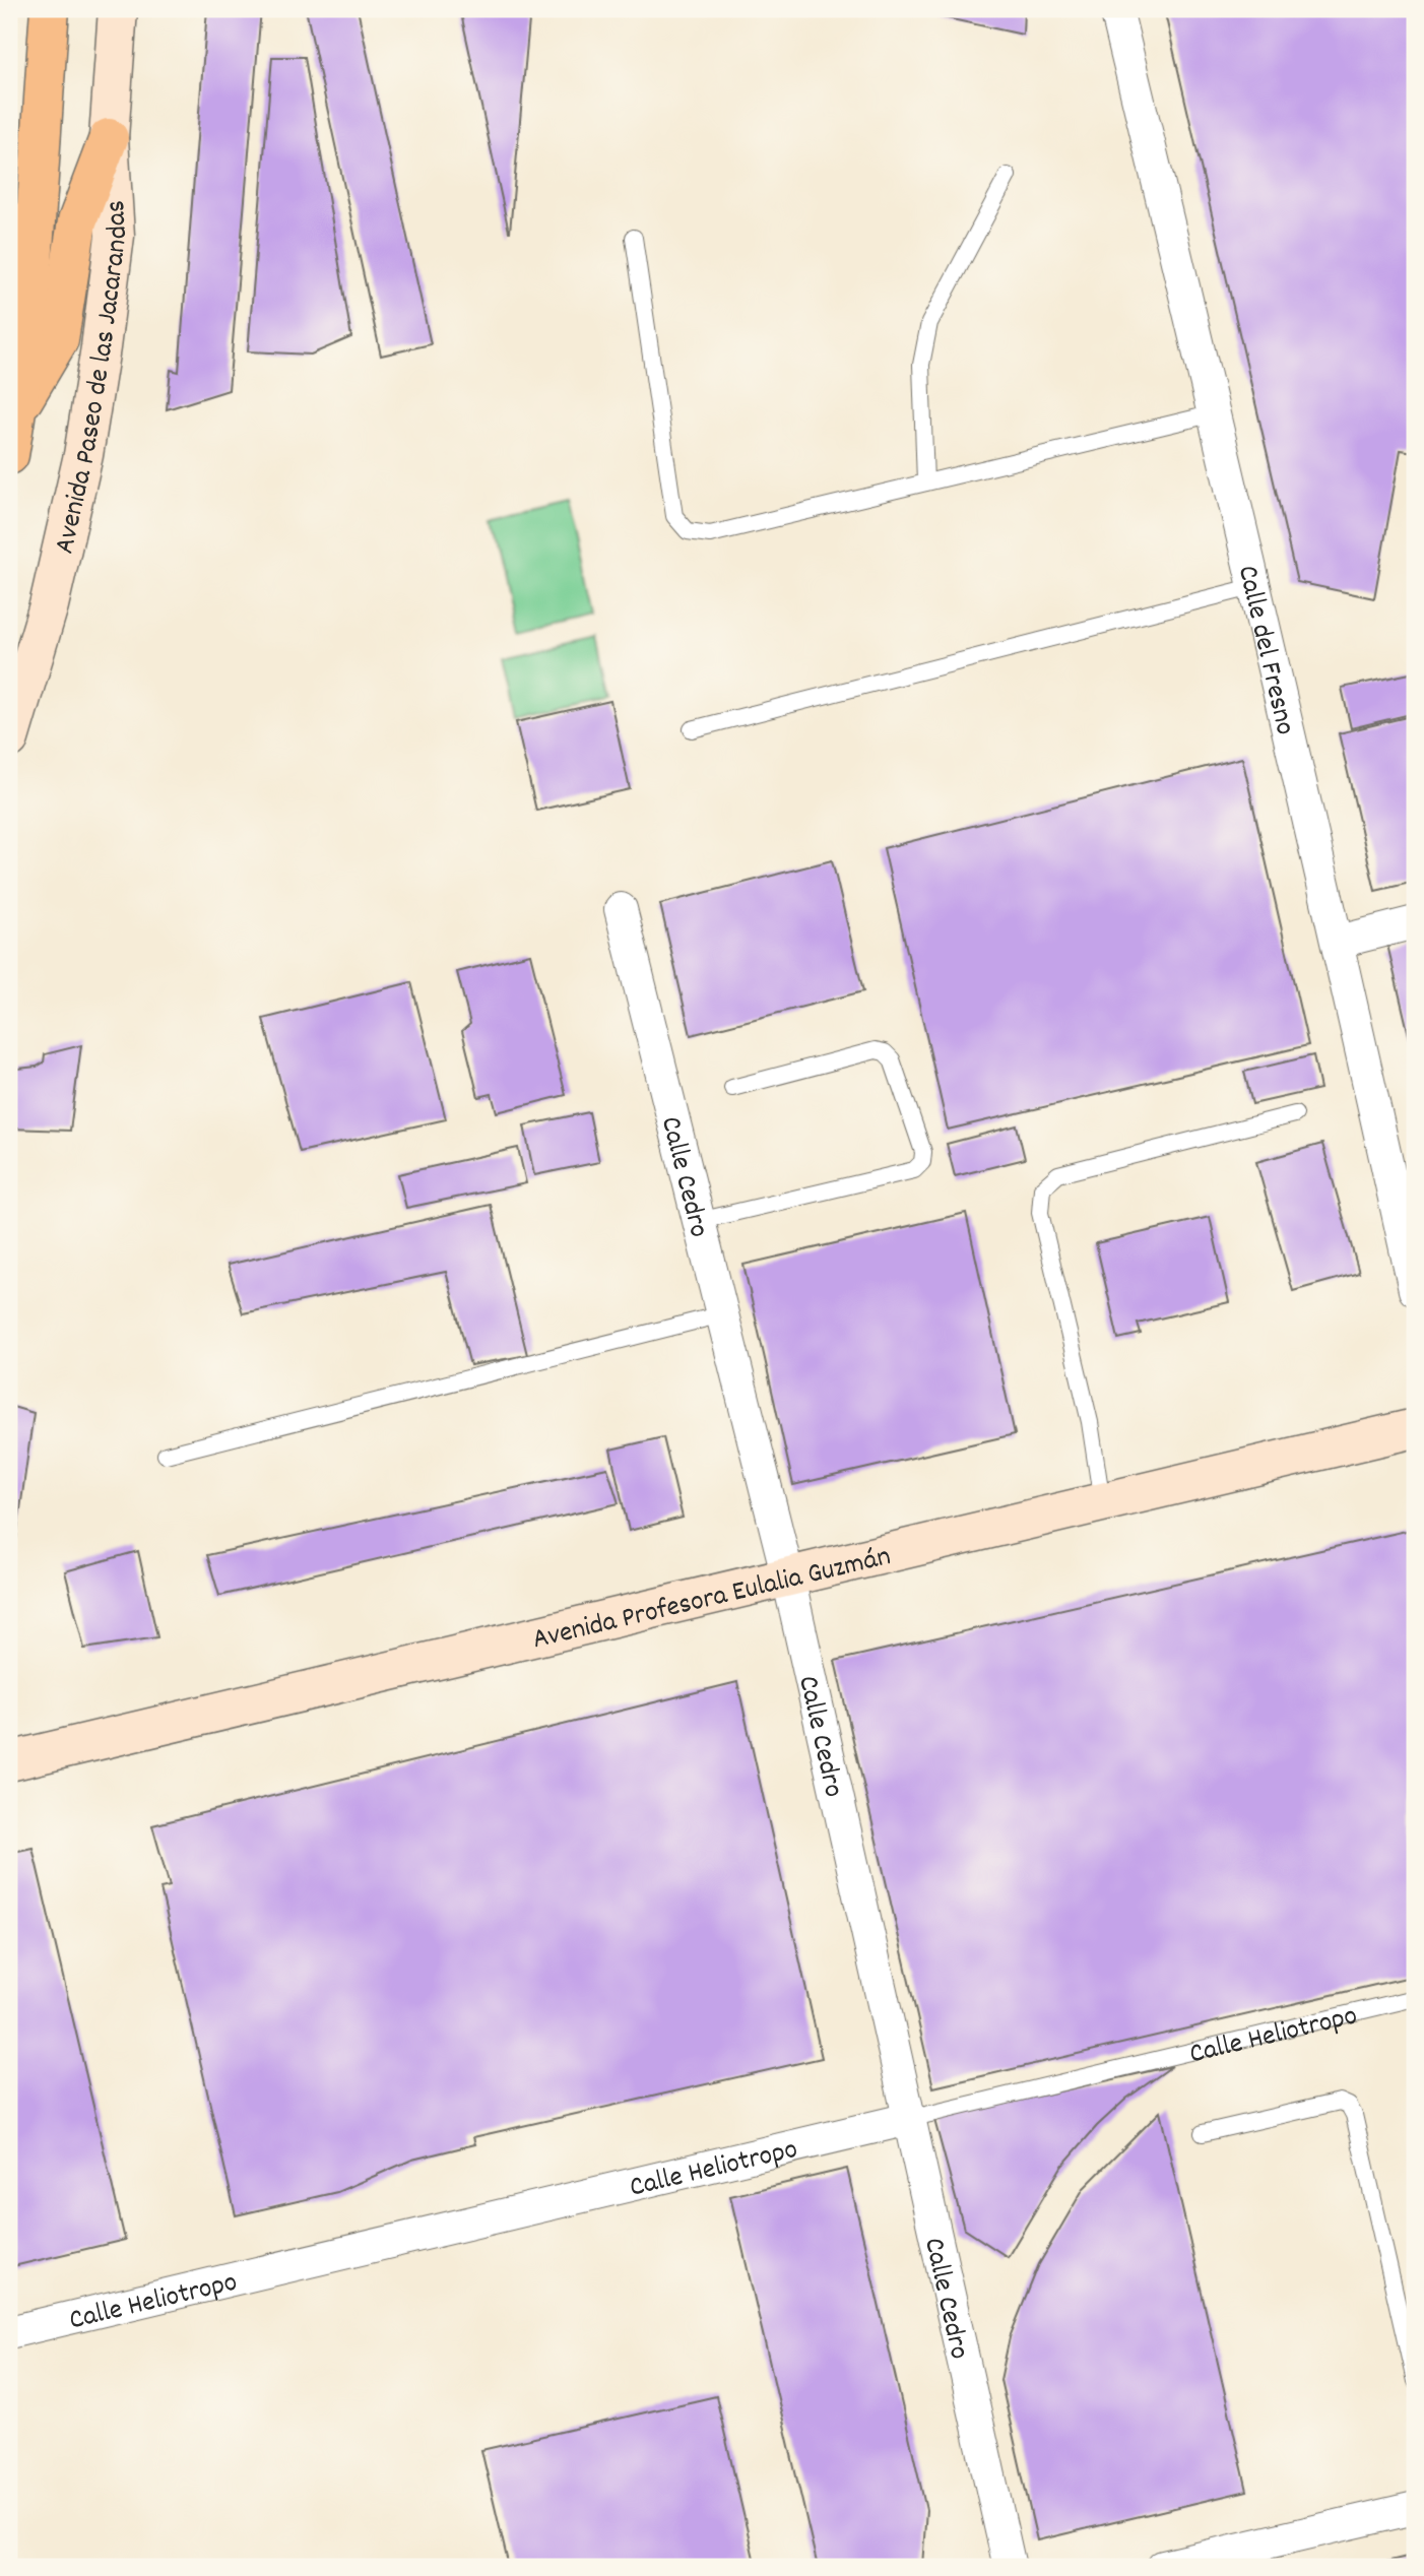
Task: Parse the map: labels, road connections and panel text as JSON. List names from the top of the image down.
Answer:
{
  "streets": {
    "main road": ["Avenida Paseo de las Jacarandas", "Avenida Profesora Eulalia Guzmán"],
    "street": ["Calle del Fresno", "Calle Cedro", "Calle Heliotropo"]
  },
  "crossings": [
    ["Calle Cedro", "Avenida Profesora Eulalia Guzmán"],
    ["Calle Cedro", "Calle Heliotropo"]
  ]
}
